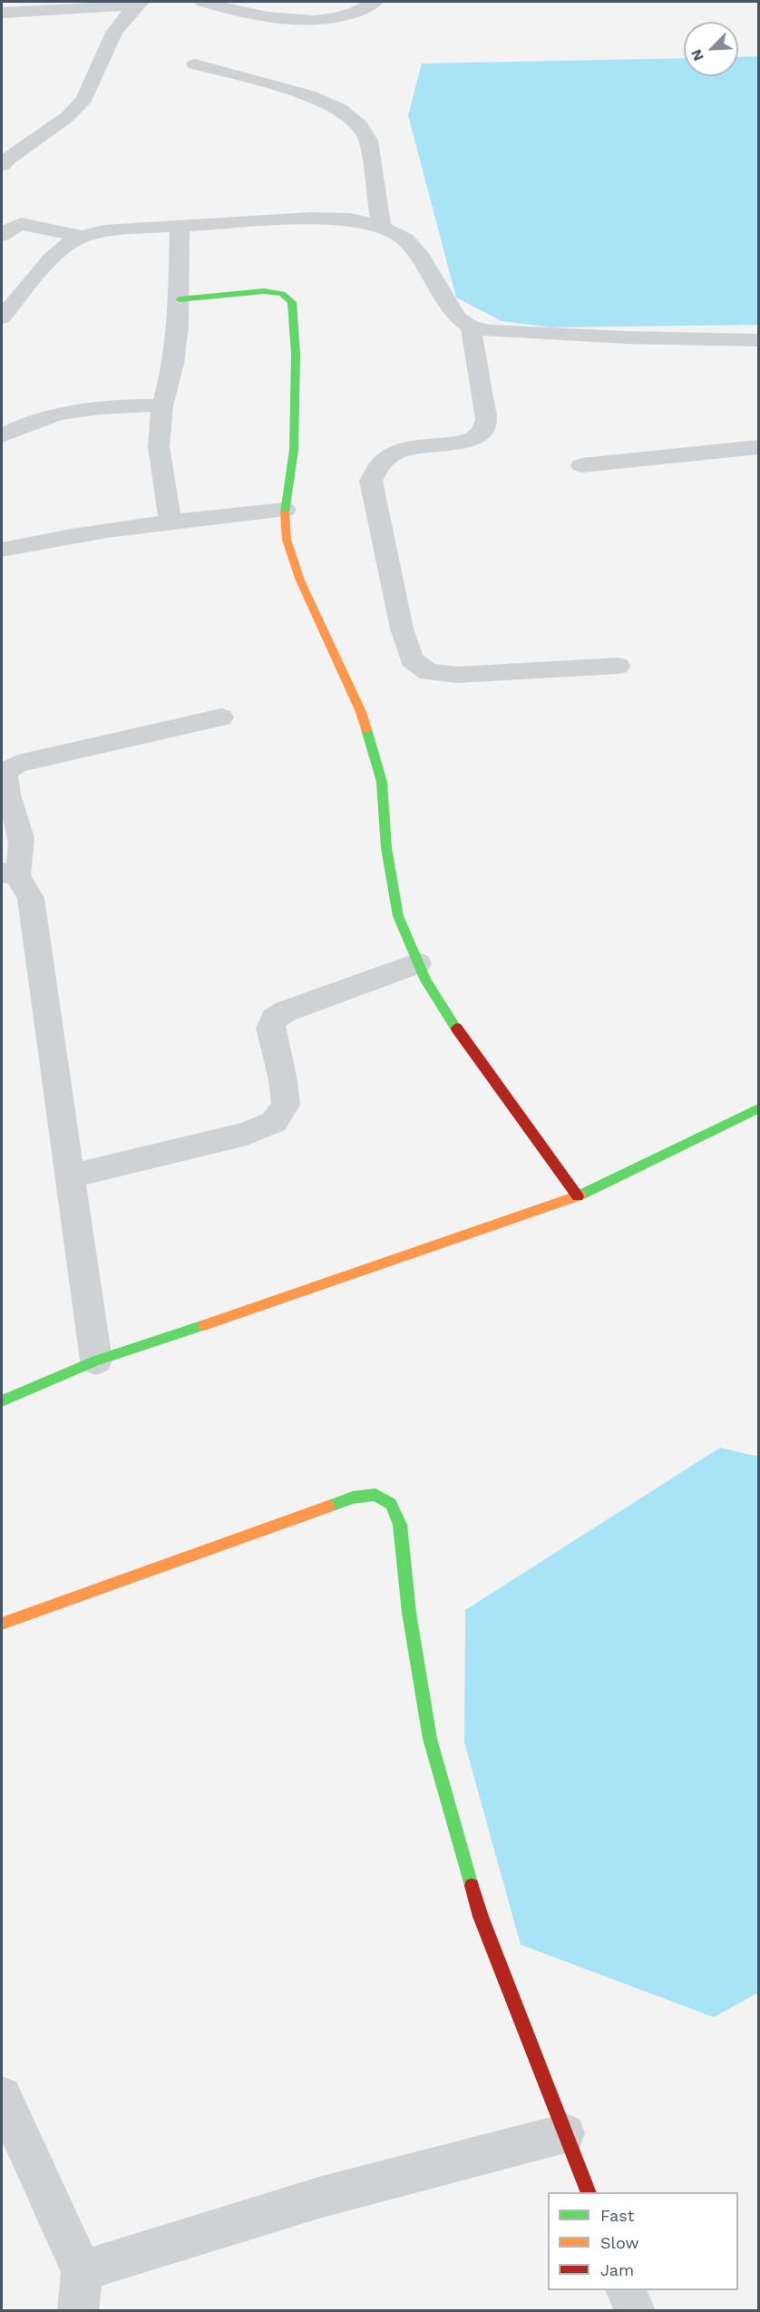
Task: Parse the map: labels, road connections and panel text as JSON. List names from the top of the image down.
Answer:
{
  "legend": ["Fast", "Slow", "Jam"],
  "north": "bottom left"
}
